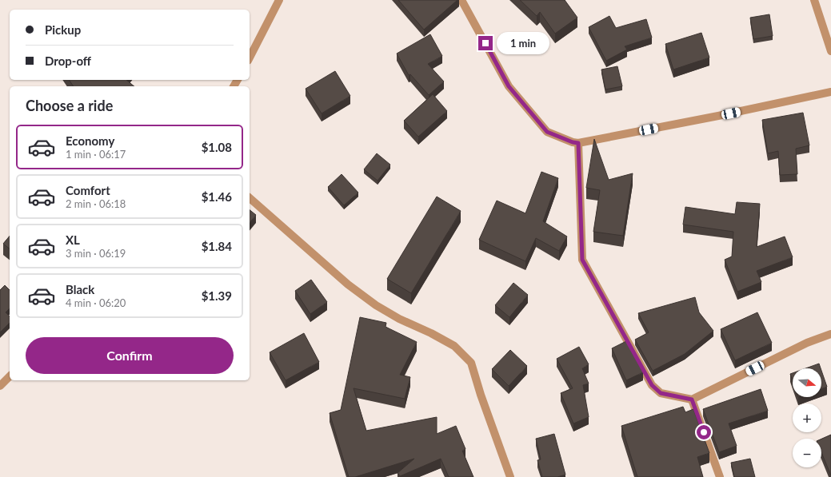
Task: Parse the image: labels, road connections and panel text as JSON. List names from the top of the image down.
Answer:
{
  "north": "right",
  "page": {
    "banner": ["Pickup", "Drop-off"],
    "bubble": "1 min",
    "heading": "Choose a ride",
    "list": [
      {
        "name": "Economy",
        "note": "1 min · 06:17",
        "value": "$1.08"
      },
      {
        "name": "Comfort",
        "note": "2 min · 06:18",
        "value": "$1.46"
      },
      {
        "name": "XL",
        "note": "3 min · 06:19",
        "value": "$1.84"
      },
      {
        "name": "Black",
        "note": "4 min · 06:20",
        "value": "$1.39"
      }
    ],
    "buttons": "Confirm",
    "map_buttons": ["+", "−"]
  }
}
